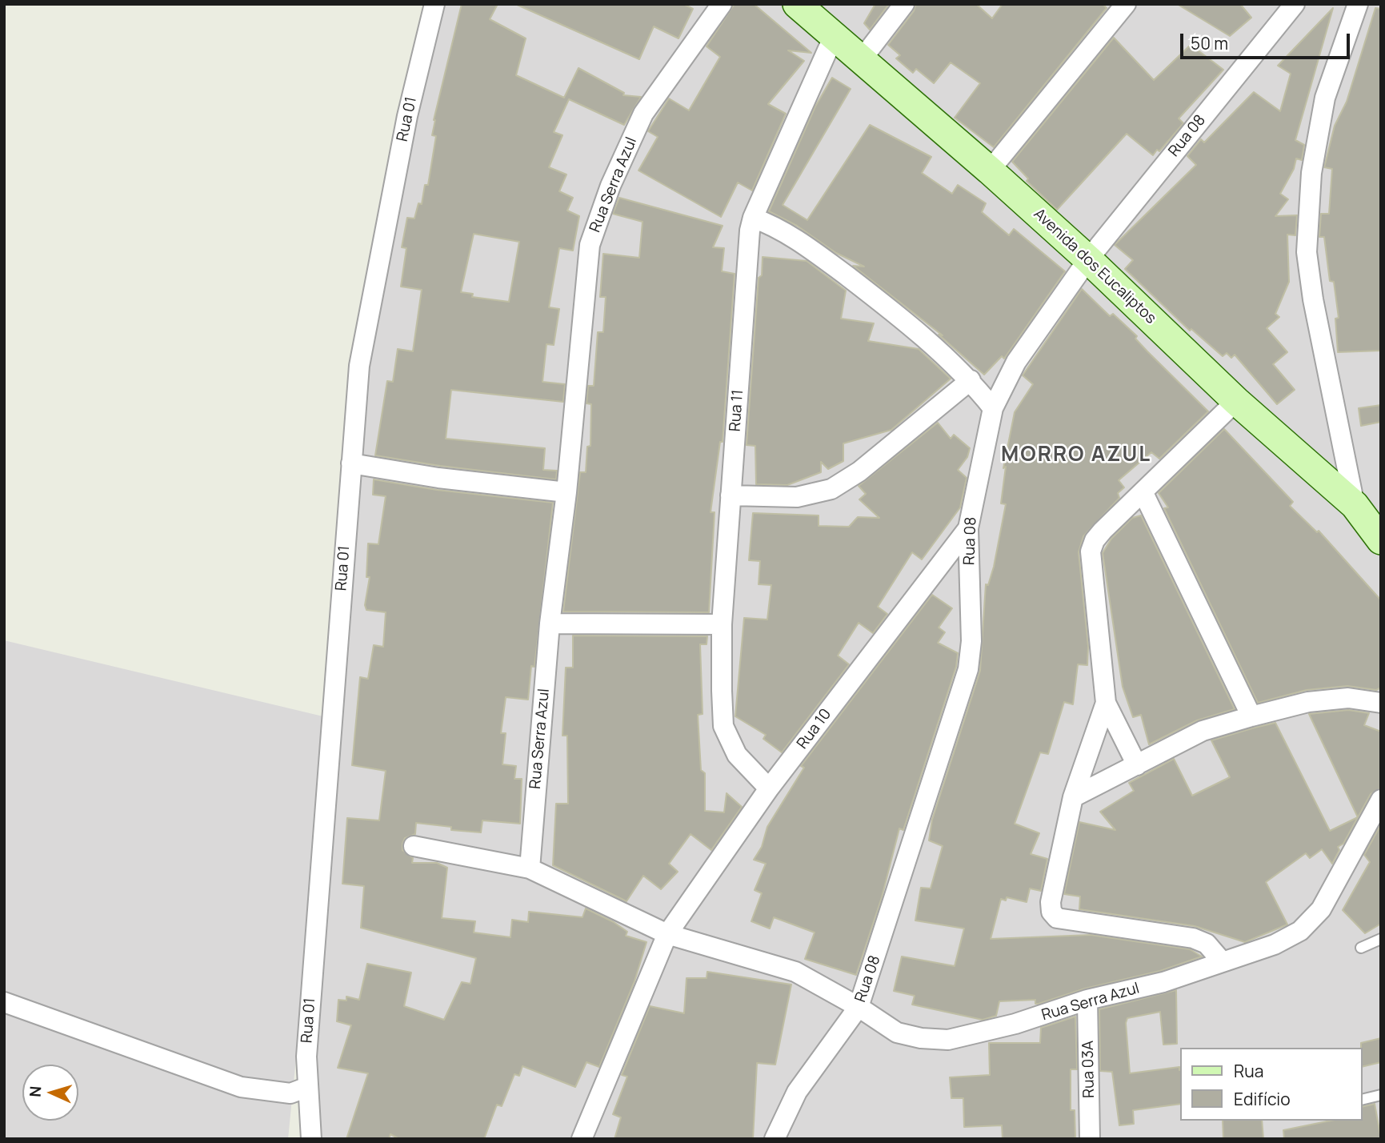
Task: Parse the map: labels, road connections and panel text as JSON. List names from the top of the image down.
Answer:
{
  "streets": {
    "street": [
      "Rua 01",
      "Rua 08",
      "Rua Serra Azul",
      "Avenida dos Eucaliptos",
      "Rua 11",
      "Rua 10",
      "Rua 03A"
    ]
  },
  "crossings": [
    ["Rua 08", "Rua Serra Azul"],
    ["Rua 08", "Avenida dos Eucaliptos"],
    ["Rua 08", "Rua 10"],
    ["Rua Serra Azul", "Rua 10"],
    ["Rua Serra Azul", "Rua 03A"],
    ["Avenida dos Eucaliptos", "Rua 11"],
    ["Rua 11", "Rua 10"]
  ],
  "districts": ["MORRO AZUL"],
  "legend": ["Rua", "Edifício"],
  "scale_bar": "50 m",
  "north": "left"
}
